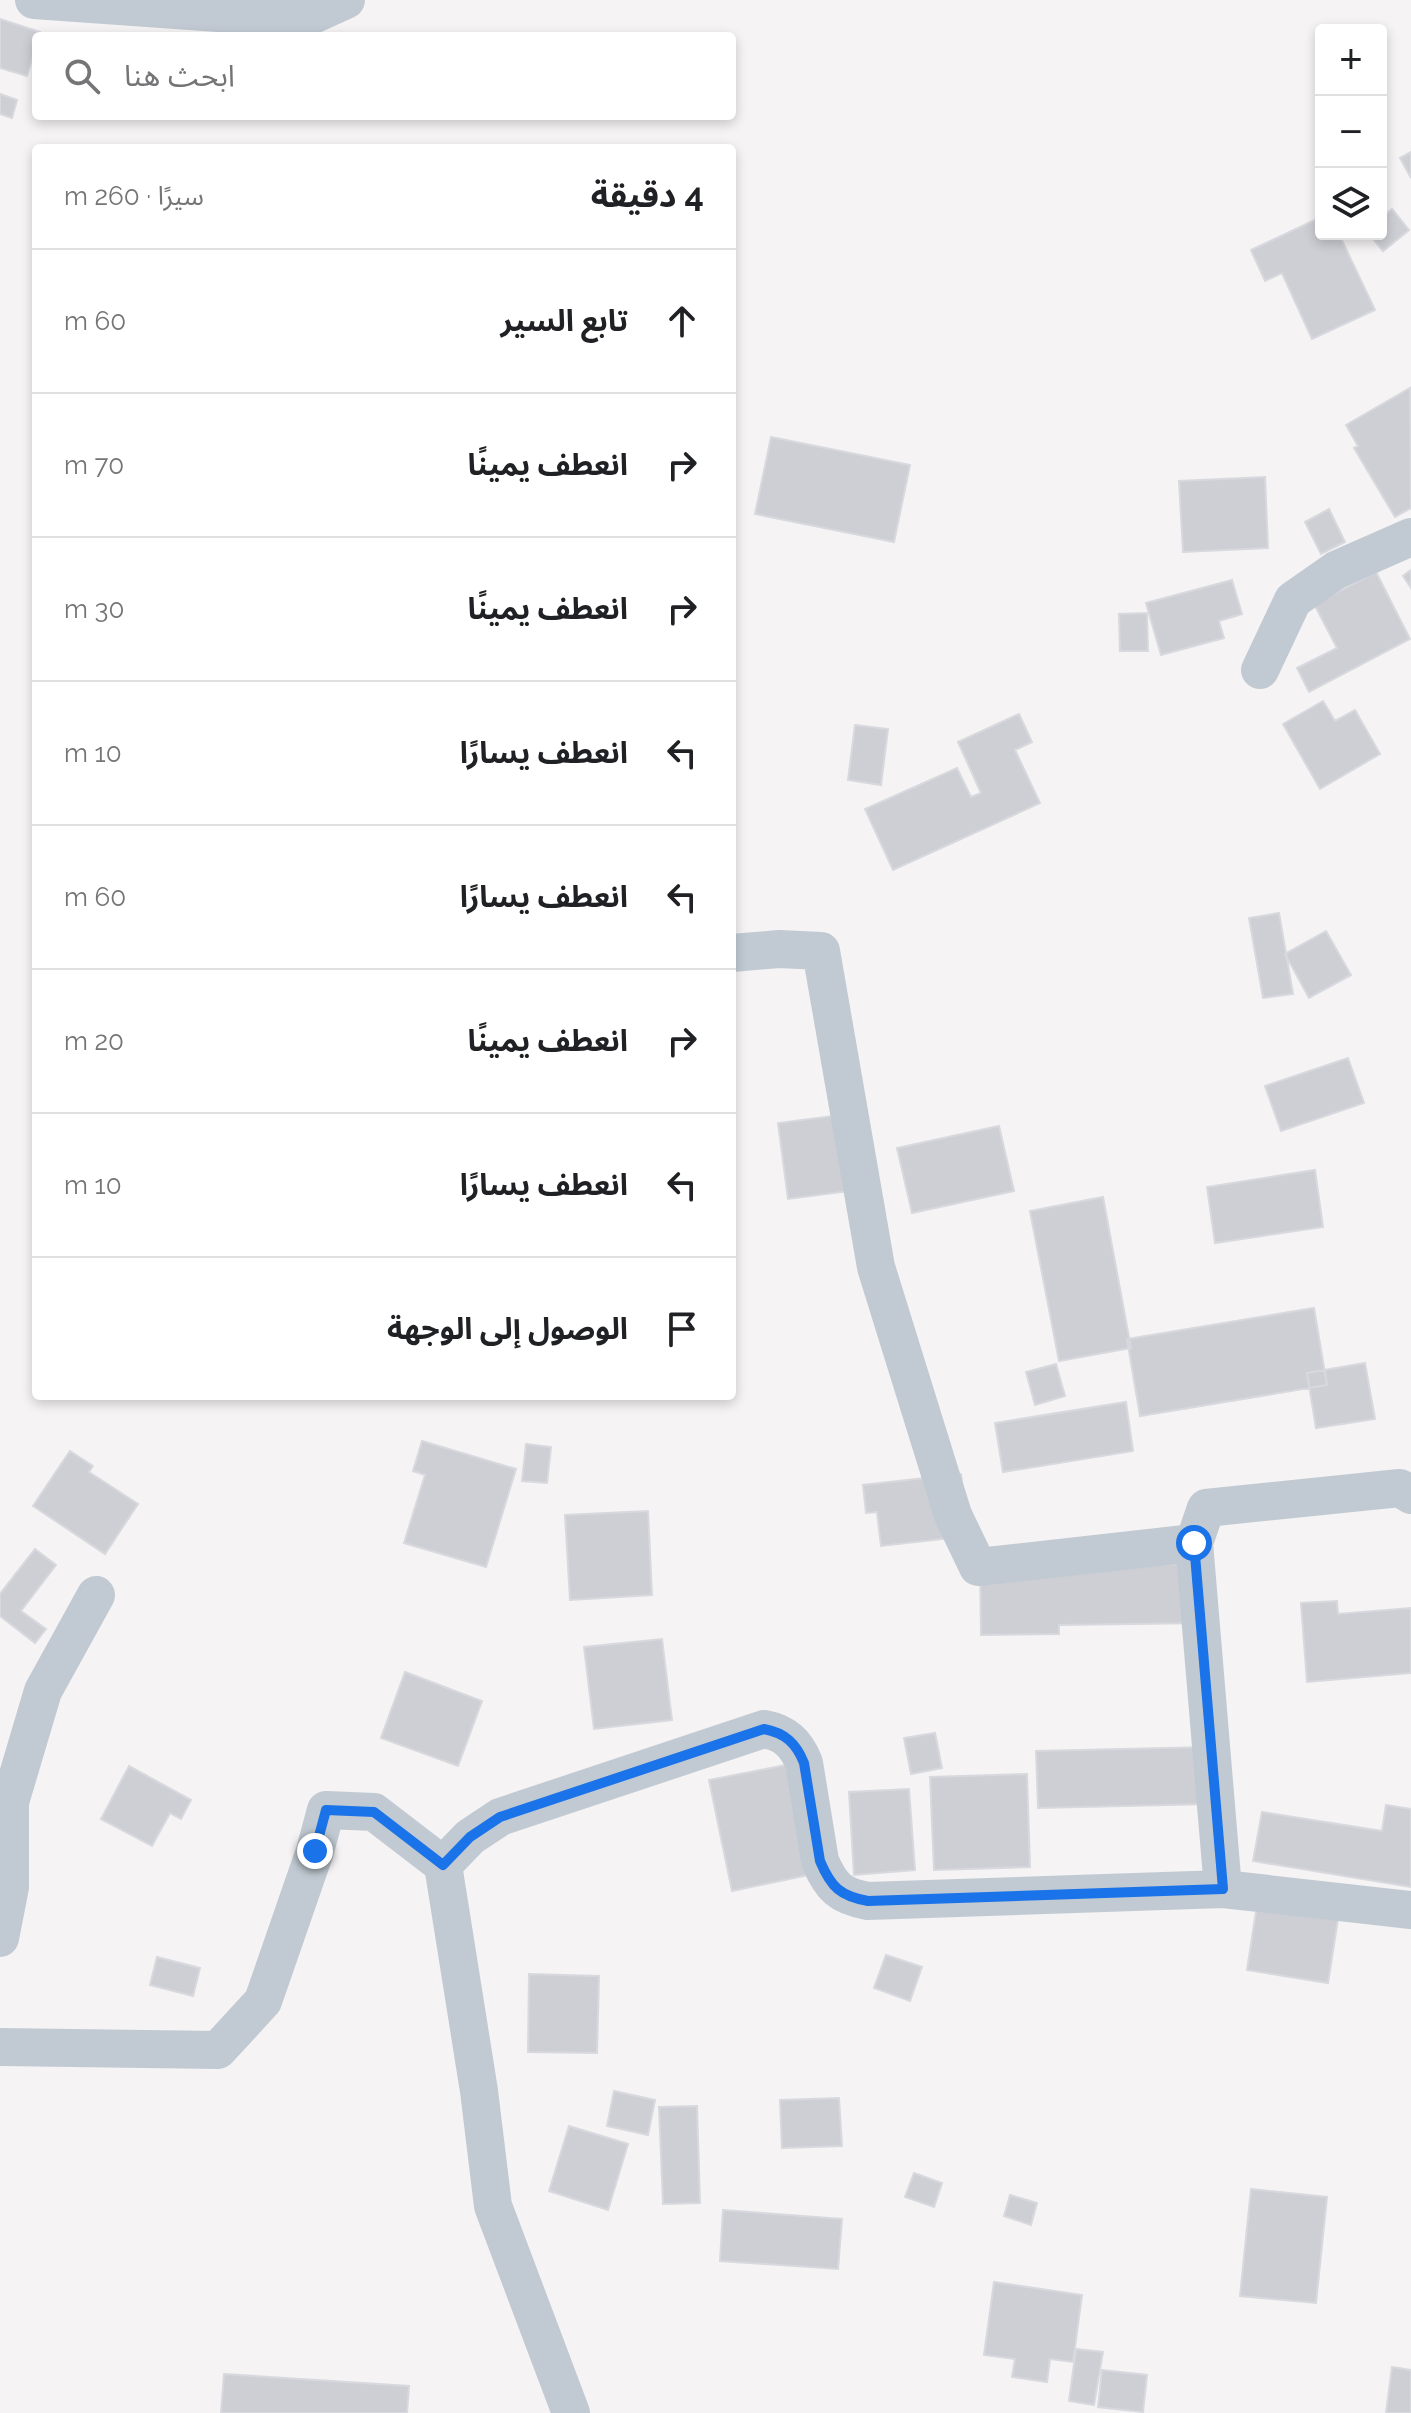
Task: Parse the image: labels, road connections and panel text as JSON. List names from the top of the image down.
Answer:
{
  "page": {
    "map_buttons": ["+", "−"],
    "search": "ابحث هنا",
    "heading": ["4 دقيقة", "سيرًا · 260 m"],
    "list": [
      ["تابع السير", "60 m"],
      ["انعطف يمينًا", "70 m"],
      ["انعطف يمينًا", "30 m"],
      ["انعطف يسارًا", "10 m"],
      ["انعطف يسارًا", "60 m"],
      ["انعطف يمينًا", "20 m"],
      ["انعطف يسارًا", "10 m"],
      "الوصول إلى الوجهة"
    ]
  }
}
